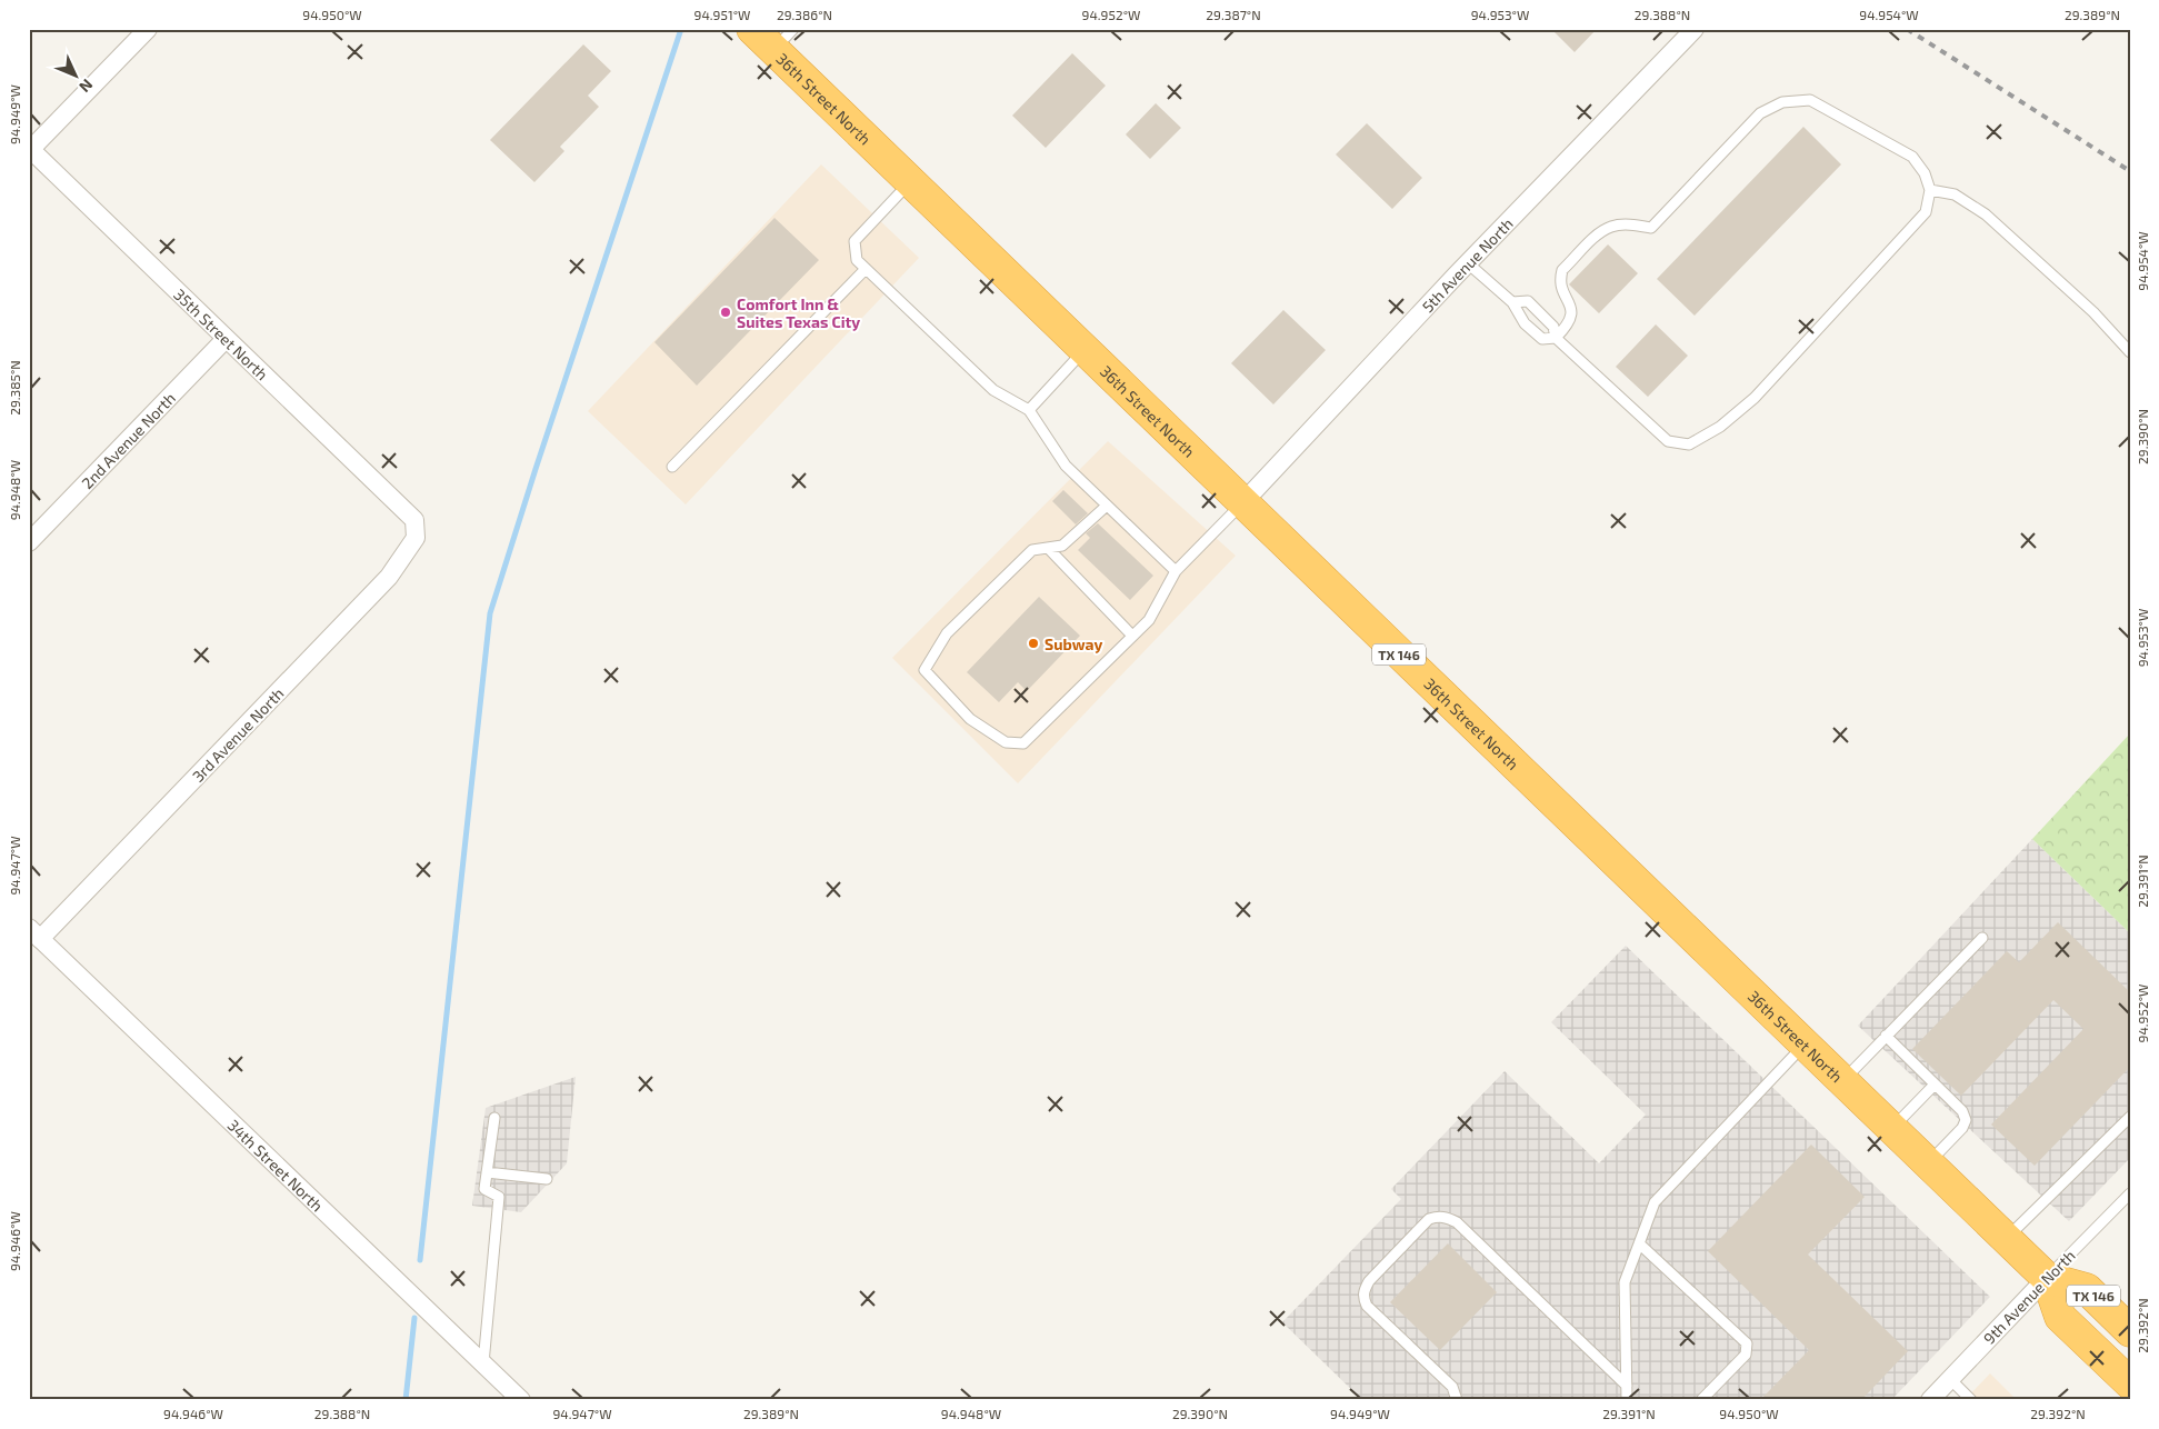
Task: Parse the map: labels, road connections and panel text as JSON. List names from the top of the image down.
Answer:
{
  "streets": {
    "highway": ["36th Street North", "TX 146"],
    "street": [
      "5th Avenue North",
      "35th Street North",
      "2nd Avenue North",
      "3rd Avenue North",
      "34th Street North",
      "9th Avenue North"
    ]
  },
  "crossings": [
    ["36th Street North", "5th Avenue North"],
    ["36th Street North", "TX 146"],
    ["36th Street North", "9th Avenue North"],
    ["35th Street North", "2nd Avenue North"],
    ["35th Street North", "3rd Avenue North"],
    ["TX 146", "9th Avenue North"],
    ["3rd Avenue North", "34th Street North"]
  ],
  "places": ["Comfort Inn & Suites Texas City", "Subway"],
  "north": "bottom right",
  "coordinates": [
    "94.950°W",
    "94.951°W",
    "29.386°N",
    "94.952°W",
    "29.387°N",
    "94.953°W",
    "29.388°N",
    "94.954°W",
    "29.389°N",
    "94.949°W",
    "29.385°N",
    "29.390°N",
    "94.948°W",
    "94.947°W",
    "29.391°N",
    "94.946°W",
    "29.392°N"
  ]
}
